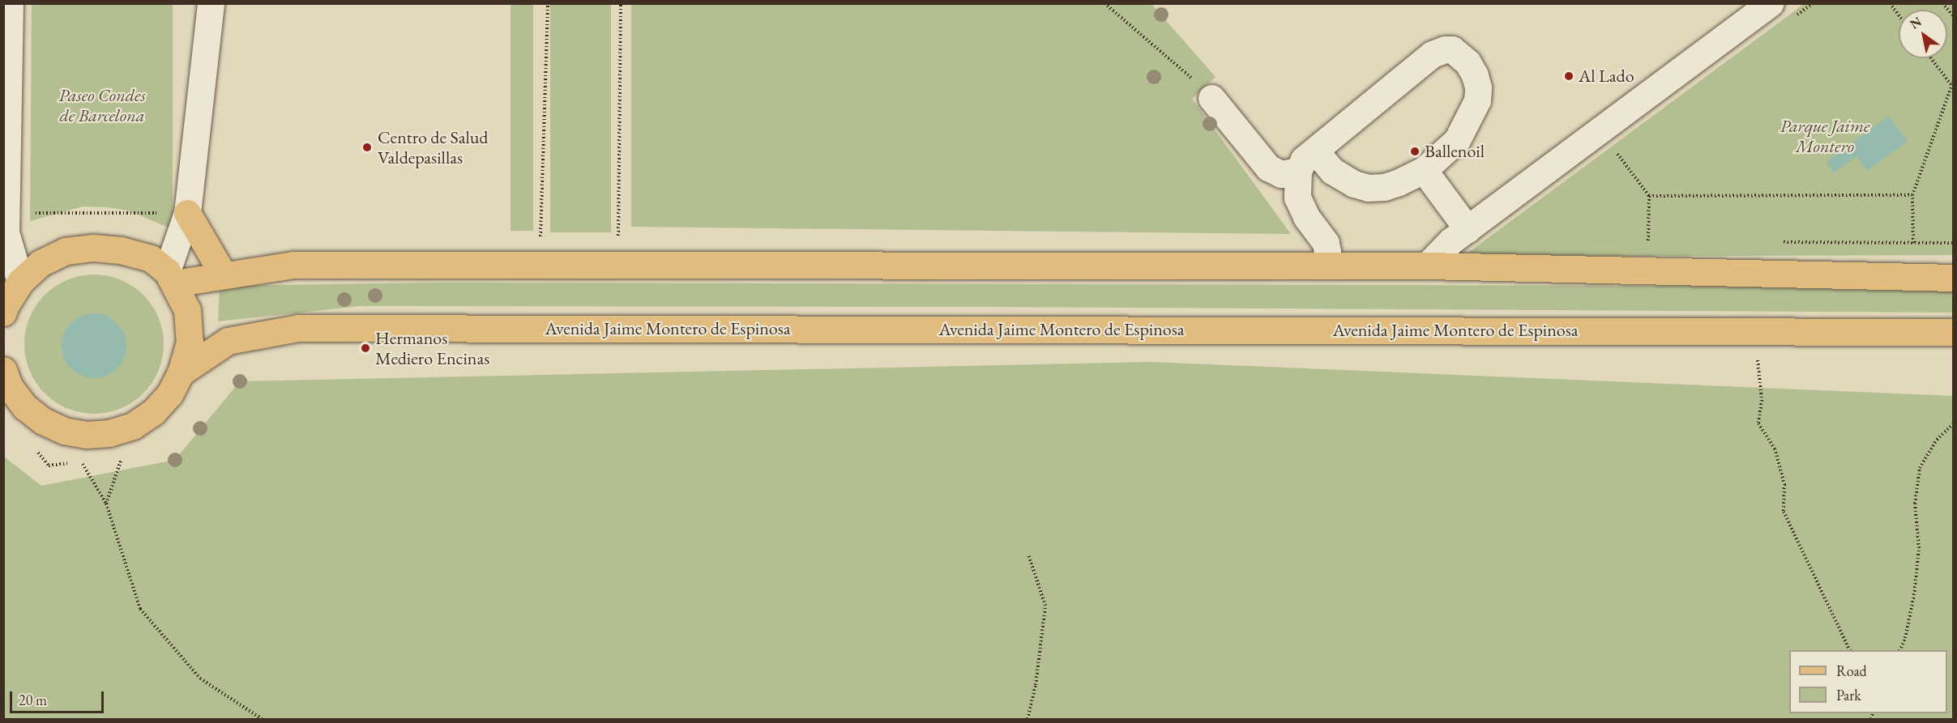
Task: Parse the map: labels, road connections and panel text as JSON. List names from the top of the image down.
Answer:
{
  "streets": {
    "main road": ["Avenida Jaime Montero de Espinosa"]
  },
  "parks": ["Paseo Condes de Barcelona", "Parque Jaime Montero"],
  "places": [
    "Al Lado",
    "Centro de Salud Valdepasillas",
    "Ballenoil",
    "Hermanos Mediero Encinas"
  ],
  "legend": ["Road", "Park"],
  "scale_bar": "20 m",
  "north": "top left"
}
